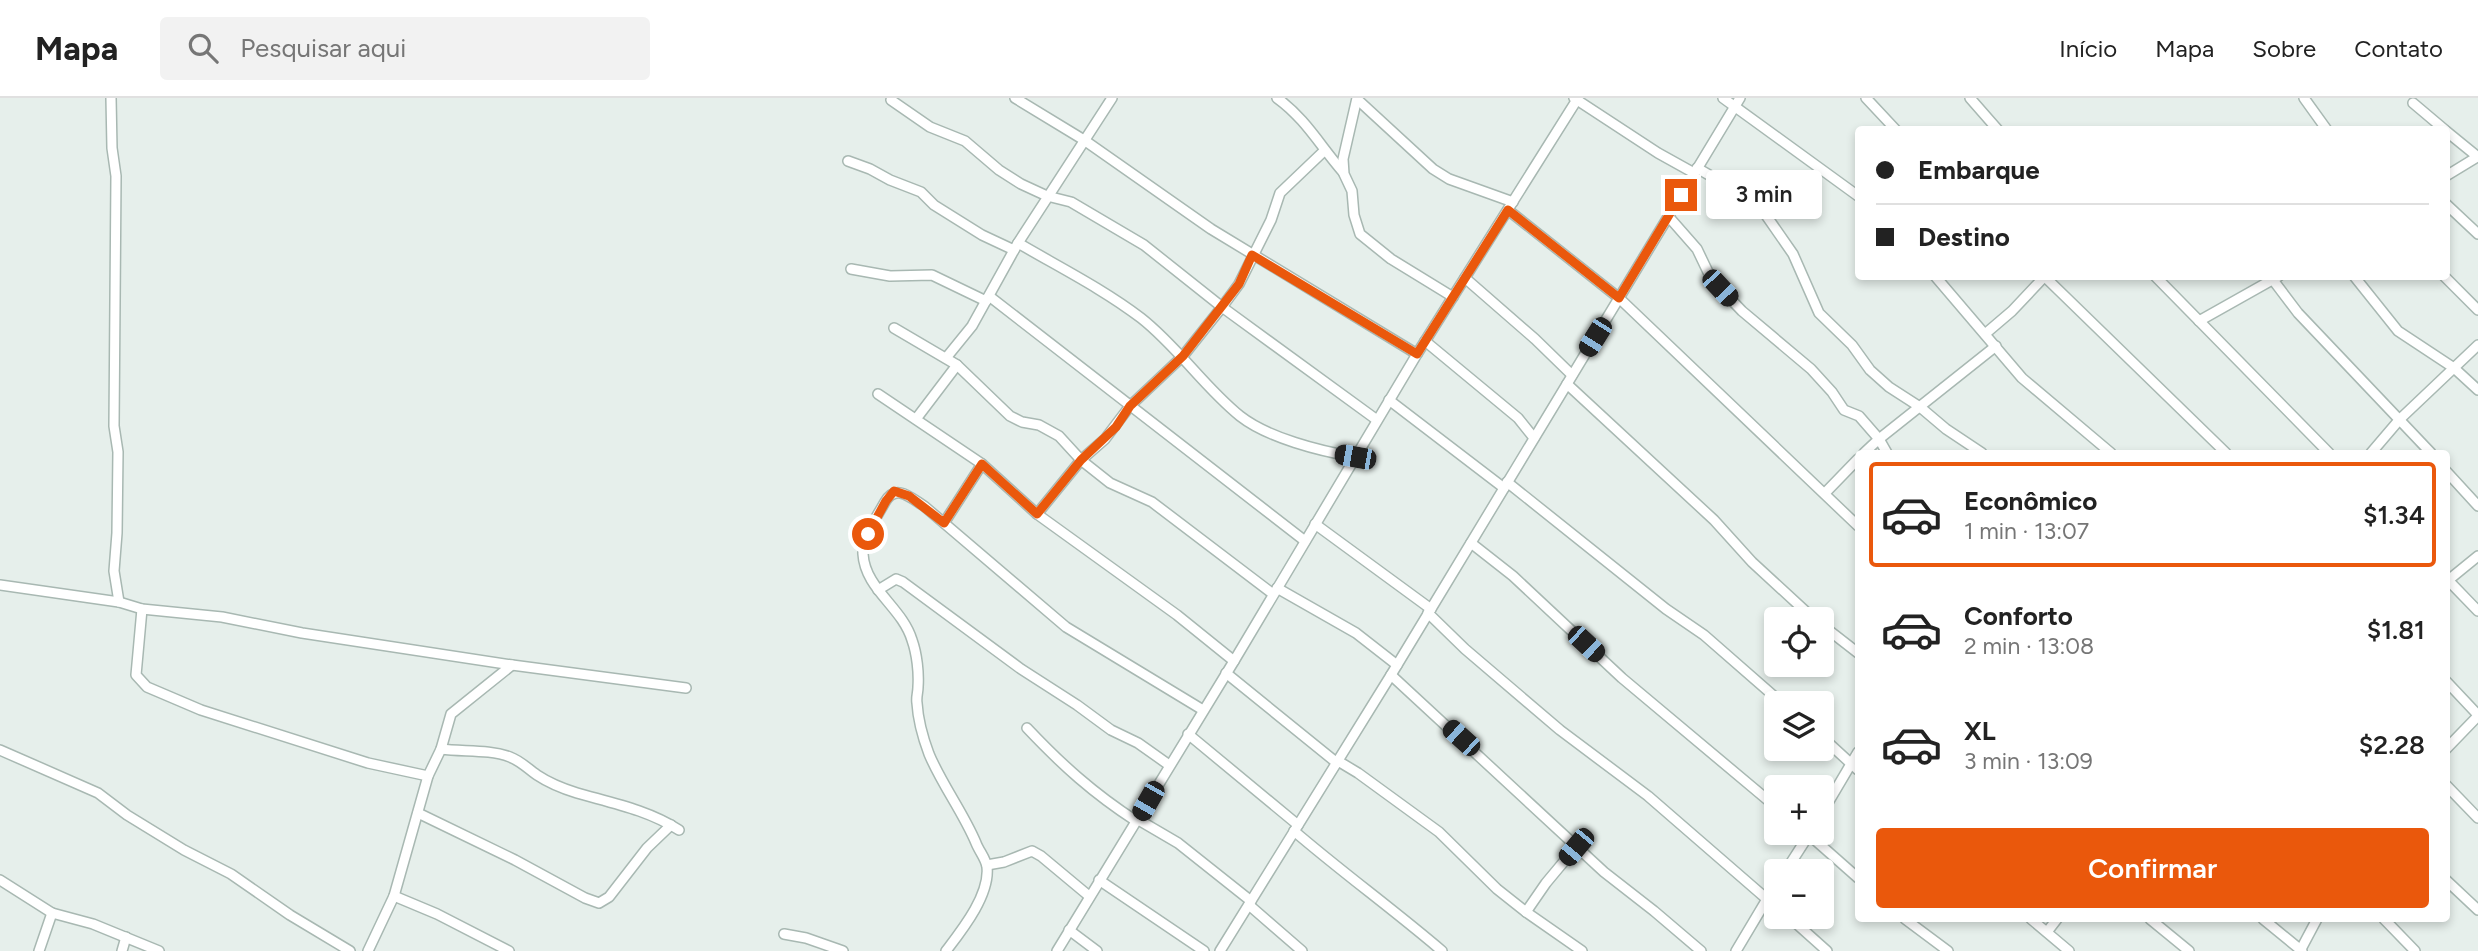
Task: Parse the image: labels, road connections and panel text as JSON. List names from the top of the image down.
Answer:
{
  "page": {
    "header": "Mapa",
    "search": "Pesquisar aqui",
    "nav": [
      "Início",
      "Mapa",
      "Sobre",
      "Contato"
    ],
    "banner": ["Embarque", "Destino"],
    "bubble": "3 min",
    "list": [
      {
        "name": "Econômico",
        "note": "1 min · 13:07",
        "value": "$1.34"
      },
      {
        "name": "Conforto",
        "note": "2 min · 13:08",
        "value": "$1.81"
      },
      {
        "name": "XL",
        "note": "3 min · 13:09",
        "value": "$2.28"
      }
    ],
    "map_buttons": ["+", "−"],
    "buttons": "Confirmar"
  }
}
